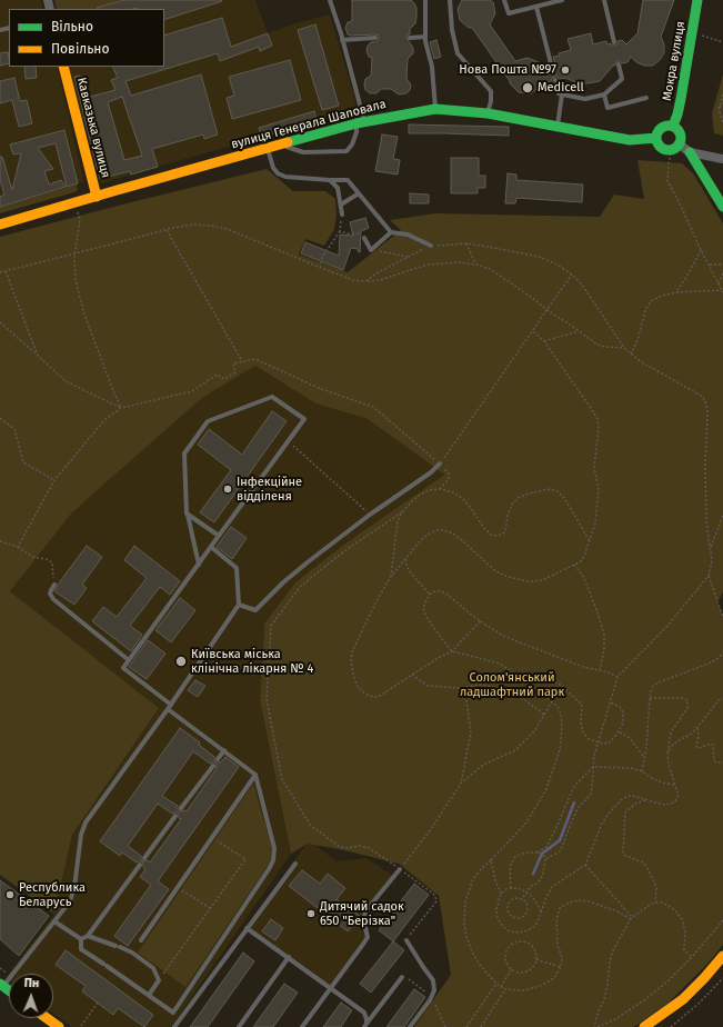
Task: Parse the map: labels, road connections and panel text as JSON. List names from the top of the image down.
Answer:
{
  "streets": {
    "street": ["Мокра вулиця", "вулиця Генерала Шаповала", "Кавказька вулиця"]
  },
  "crossings": [
    ["Мокра вулиця", "вулиця Генерала Шаповала"],
    ["вулиця Генерала Шаповала", "Кавказька вулиця"]
  ],
  "parks": ["Солом'янський ладшафтний парк"],
  "places": [
    "Нова Пошта №97",
    "Medicell",
    "Інфекційне відділеня",
    "Київська міська клінічна лікарня № 4",
    "Республика Беларусь",
    "Дитячий садок 650 \"Берізка\""
  ],
  "legend": ["Вільно", "Повільно"],
  "north": "top"
}
